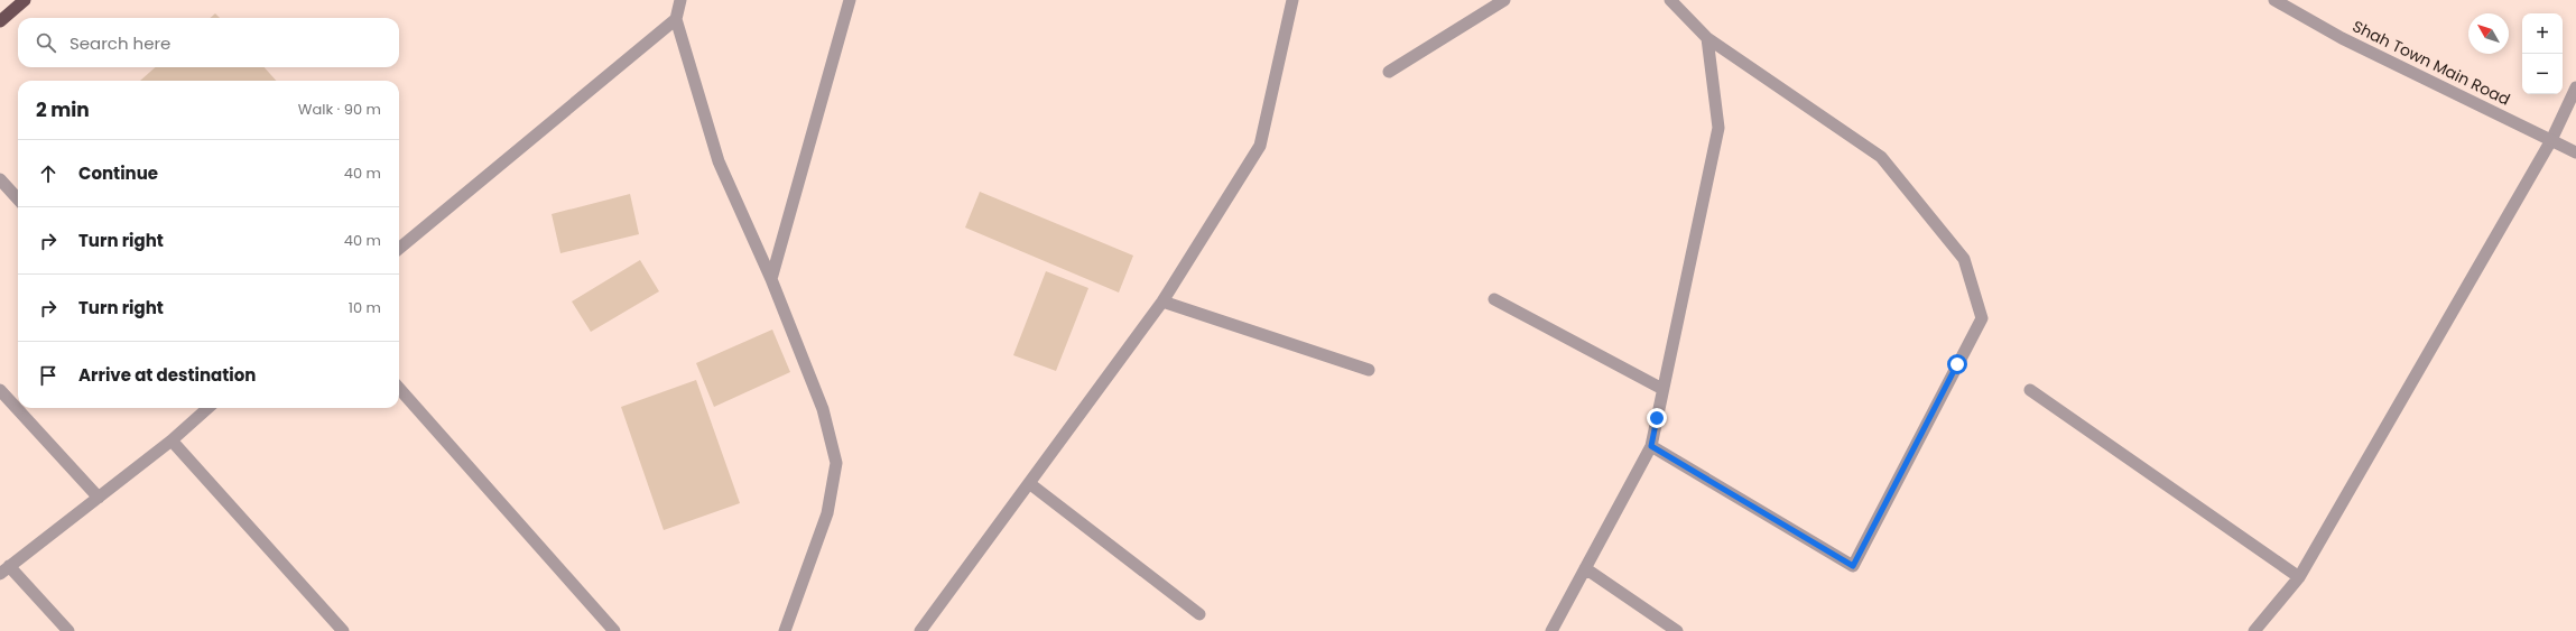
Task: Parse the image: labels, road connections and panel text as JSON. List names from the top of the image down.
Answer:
{
  "streets": {
    "street": ["Shah Town Main Road"]
  },
  "north": "top left",
  "page": {
    "map_buttons": ["+", "−"],
    "search": "Search here",
    "heading": ["2 min", "Walk · 90 m"],
    "list": [
      ["Continue", "40 m"],
      ["Turn right", "40 m"],
      ["Turn right", "10 m"],
      "Arrive at destination"
    ]
  }
}
